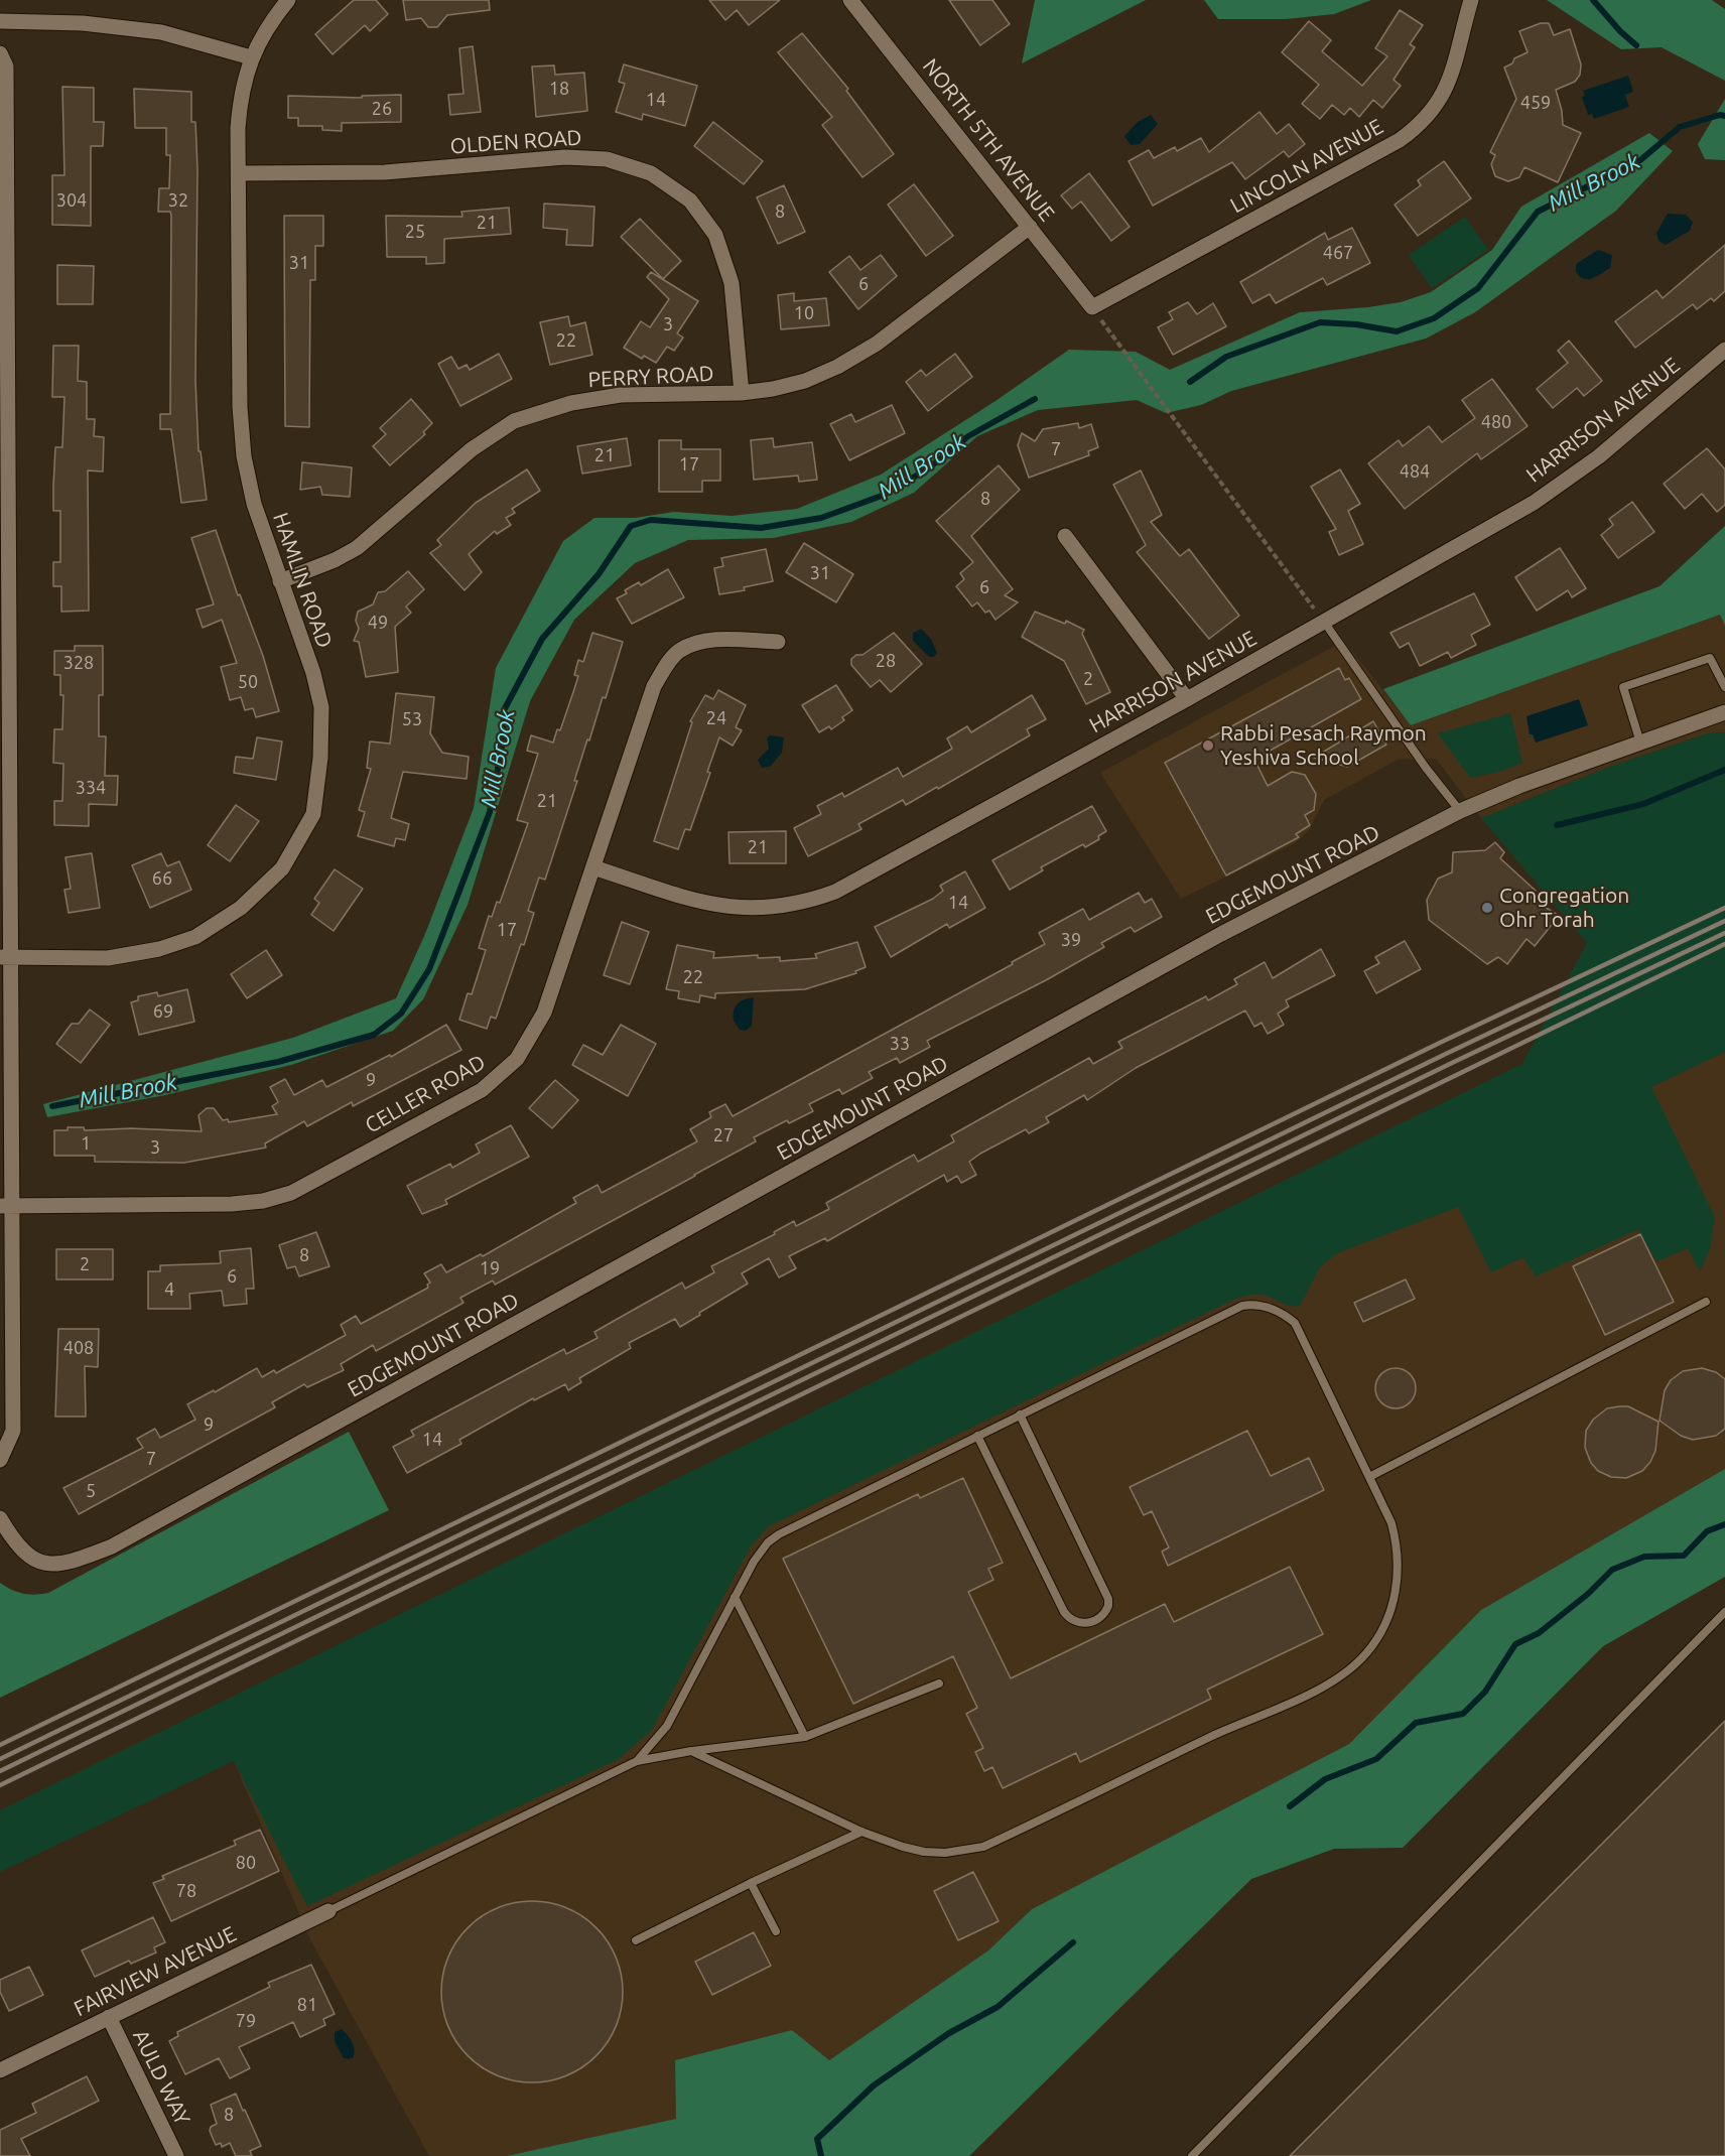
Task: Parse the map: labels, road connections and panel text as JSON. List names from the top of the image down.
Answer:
{
  "streets": {
    "street": [
      "NORTH 5TH AVENUE",
      "OLDEN ROAD",
      "LINCOLN AVENUE",
      "PERRY ROAD",
      "HARRISON AVENUE",
      "HAMLIN ROAD",
      "EDGEMOUNT ROAD",
      "CELLER ROAD",
      "FAIRVIEW AVENUE",
      "AULD WAY"
    ]
  },
  "crossings": [
    ["NORTH 5TH AVENUE", "LINCOLN AVENUE"],
    ["NORTH 5TH AVENUE", "PERRY ROAD"],
    ["OLDEN ROAD", "PERRY ROAD"],
    ["OLDEN ROAD", "HAMLIN ROAD"],
    ["PERRY ROAD", "HAMLIN ROAD"],
    ["HARRISON AVENUE", "CELLER ROAD"],
    ["FAIRVIEW AVENUE", "AULD WAY"]
  ],
  "water": ["Mill Brook"],
  "places": ["Rabbi Pesach Raymon Yeshiva School", "Congregation Ohr Torah"],
  "house_numbers": [
    "18",
    "14",
    "459",
    "26",
    "304",
    "32",
    "8",
    "21",
    "25",
    "467",
    "31",
    "6",
    "10",
    "3",
    "22",
    "480",
    "7",
    "21",
    "17",
    "484",
    "8",
    "31",
    "6",
    "49",
    "28",
    "328",
    "2",
    "50",
    "24",
    "53",
    "334",
    "21",
    "21",
    "66",
    "14",
    "17",
    "39",
    "22",
    "69",
    "33",
    "9",
    "27",
    "1",
    "3",
    "8",
    "2",
    "19",
    "6",
    "4",
    "408",
    "9",
    "14",
    "7",
    "5",
    "80",
    "78",
    "81",
    "79",
    "8"
  ]
}
